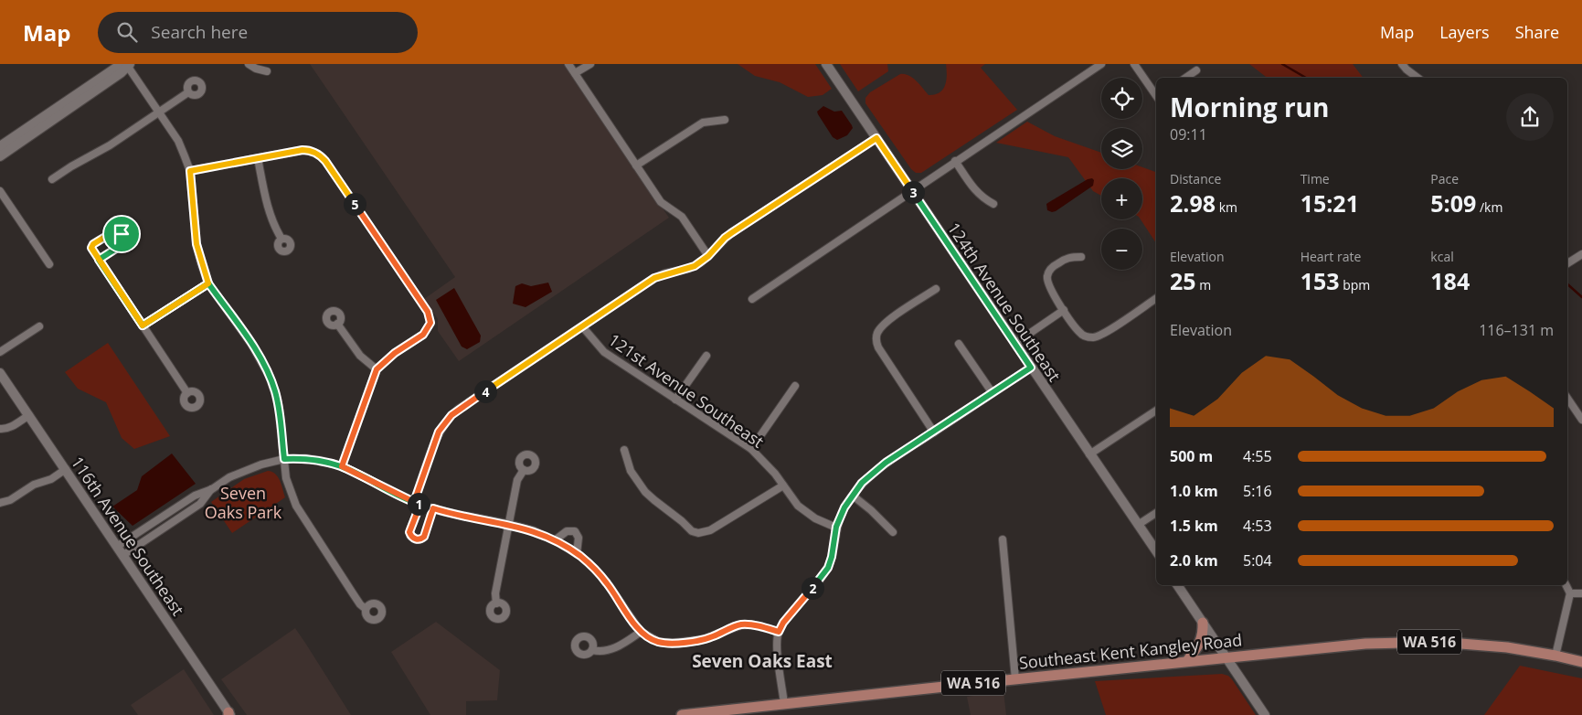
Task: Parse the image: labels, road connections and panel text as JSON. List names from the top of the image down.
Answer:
{
  "streets": {
    "main road": ["WA 516", "Southeast Kent Kangley Road"],
    "street": ["124th Avenue Southeast", "121st Avenue Southeast", "116th Avenue Southeast"]
  },
  "districts": ["Seven Oaks East"],
  "parks": ["Seven Oaks Park"],
  "page": {
    "header": "Map",
    "search": "Search here",
    "nav": ["Map", "Layers", "Share"],
    "map_buttons": ["+", "−"],
    "heading": ["Morning run", "09:11"],
    "stats": [
      ["Distance", "2.98 km"],
      ["Time", "15:21"],
      ["Pace", "5:09 /km"],
      ["Elevation", "25 m"],
      ["Heart rate", "153 bpm"],
      ["kcal", "184"]
    ],
    "pins": [
      "3",
      "5",
      "4",
      "1",
      "2"
    ],
    "chart": ["Elevation", "116–131 m"],
    "list": [
      {
        "name": "500 m",
        "note": "4:55"
      },
      {
        "name": "1.0 km",
        "note": "5:16"
      },
      {
        "name": "1.5 km",
        "note": "4:53"
      },
      {
        "name": "2.0 km",
        "note": "5:04"
      }
    ]
  }
}
